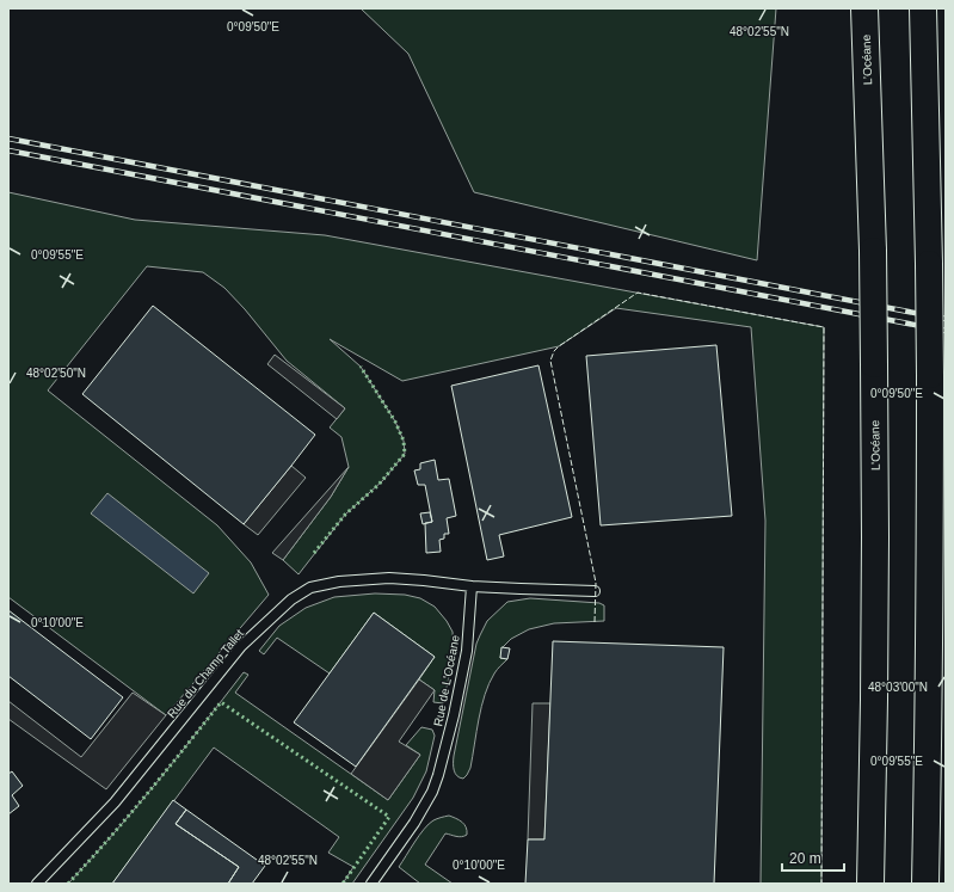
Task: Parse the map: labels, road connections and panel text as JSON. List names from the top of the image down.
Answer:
{
  "streets": {
    "highway": ["L’Océane"],
    "lane": ["Rue du Champ Tallet", "Rue de L'Océane"]
  },
  "crossings": [
    ["Rue du Champ Tallet", "Rue de L'Océane"]
  ],
  "scale_bar": "20 m",
  "coordinates": [
    "0°09'50\"E",
    "48°02'55\"N",
    "0°09'55\"E",
    "48°02'50\"N",
    "0°10'00\"E",
    "48°03'00\"N"
  ]
}
